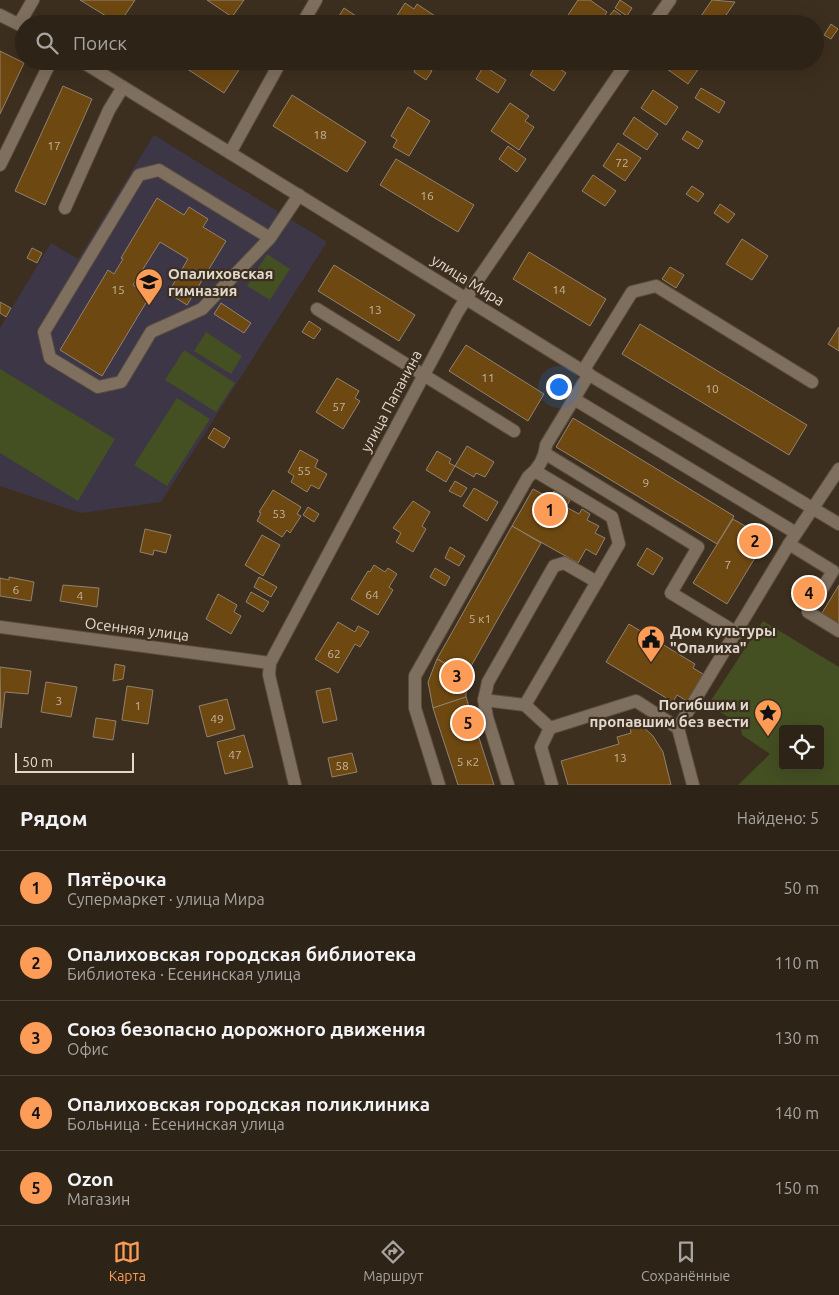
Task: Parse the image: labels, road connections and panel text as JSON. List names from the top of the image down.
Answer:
{
  "streets": {
    "street": ["улица Мира", "улица Папанина", "Осенняя улица"]
  },
  "crossings": [
    ["улица Мира", "улица Папанина"],
    ["улица Папанина", "Осенняя улица"]
  ],
  "places": {
    "school or university": ["Опалиховская гимназия"],
    "public building": ["Дом культуры \"Опалиха\""],
    "place": ["Погибшим и пропавшим без вести"]
  },
  "house_numbers": [
    "18",
    "17",
    "72",
    "16",
    "15",
    "14",
    "13",
    "11",
    "10",
    "57",
    "55",
    "9",
    "53",
    "7",
    "6",
    "64",
    "4",
    "5 к1",
    "62",
    "3",
    "1",
    "49",
    "47",
    "13",
    "5 к2",
    "58"
  ],
  "scale_bar": "50 m",
  "page": {
    "search": "Поиск",
    "pins": [
      "1",
      "2",
      "4",
      "3",
      "5"
    ],
    "scale": "50 m",
    "heading": ["Рядом", "Найдено: 5"],
    "list": [
      {
        "mark": "1",
        "name": "Пятёрочка",
        "note": "Супермаркет · улица Мира",
        "value": "50 m"
      },
      {
        "mark": "2",
        "name": "Опалиховская городская библиотека",
        "note": "Библиотека · Есенинская улица",
        "value": "110 m"
      },
      {
        "mark": "3",
        "name": "Союз безопасно дорожного движения",
        "note": "Офис",
        "value": "130 m"
      },
      {
        "mark": "4",
        "name": "Опалиховская городская поликлиника",
        "note": "Больница · Есенинская улица",
        "value": "140 m"
      },
      {
        "mark": "5",
        "name": "Ozon",
        "note": "Магазин",
        "value": "150 m"
      }
    ],
    "nav": ["Карта", "Маршрут", "Сохранённые"]
  }
}
